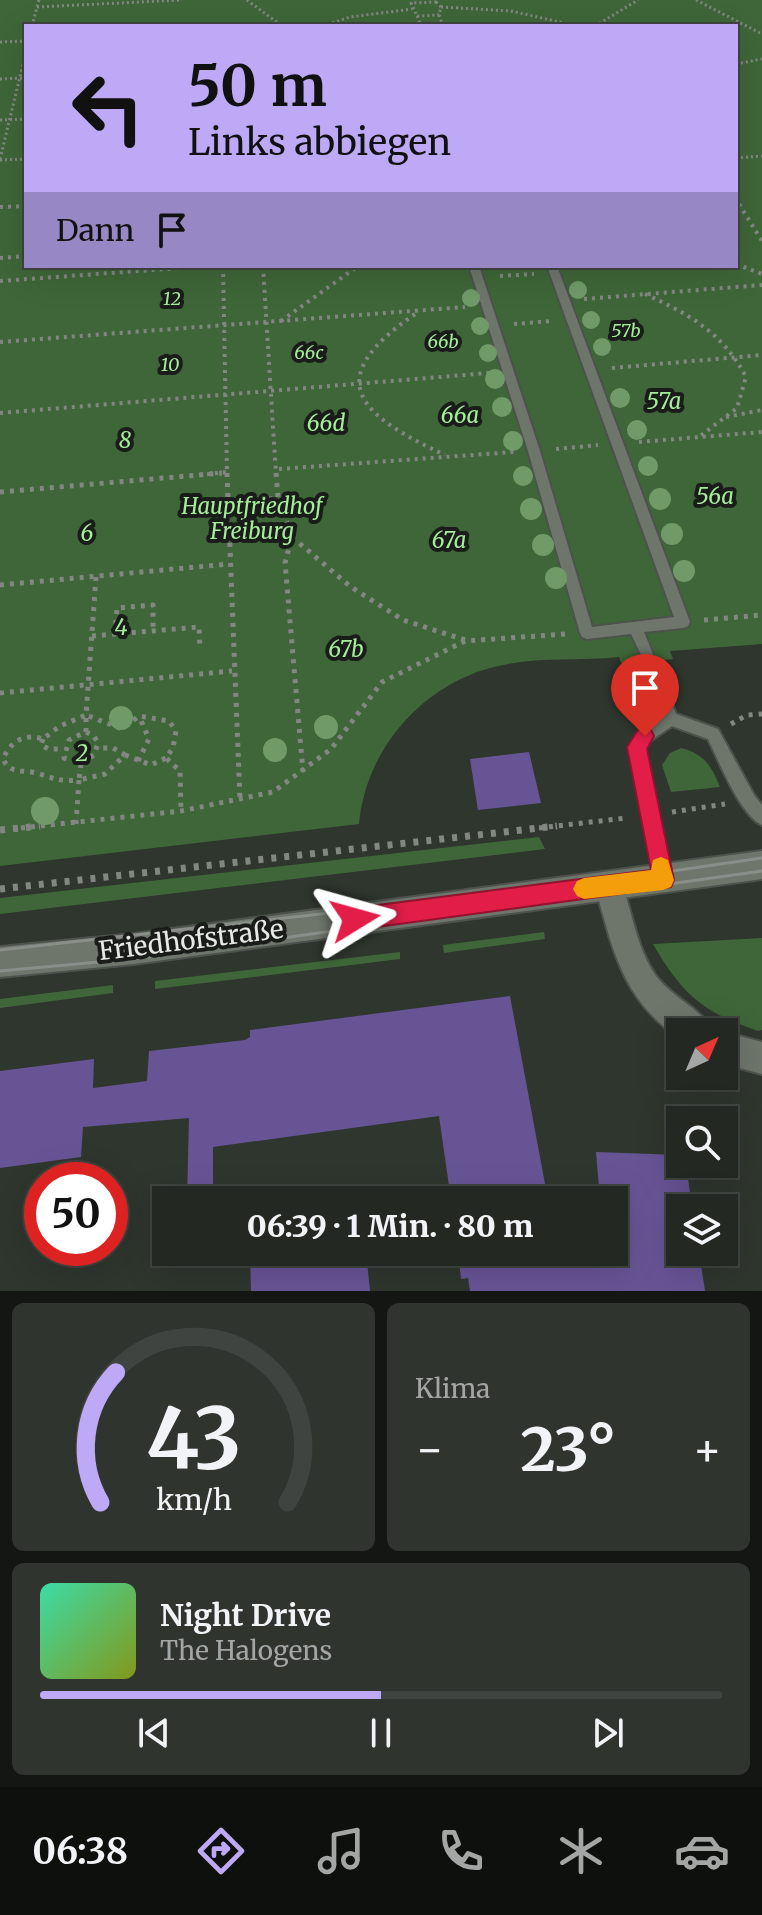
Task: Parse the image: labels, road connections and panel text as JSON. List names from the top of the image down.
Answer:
{
  "streets": {
    "main road": ["Friedhofstraße"]
  },
  "parks": [
    "12",
    "57b",
    "66b",
    "66c",
    "10",
    "57a",
    "66a",
    "66d",
    "8",
    "56a",
    "Hauptfriedhof Freiburg",
    "6",
    "67a",
    "4",
    "67b",
    "2"
  ],
  "north": "top right",
  "page": {
    "turn": ["50 m", "Links abbiegen"],
    "then": "Dann",
    "limit": "50",
    "trip": "06:39 · 1 Min. · 80 m",
    "tile": "Klima",
    "heat": ["−", "23°", "+"],
    "song": ["Night Drive", "The Halogens"],
    "tabs": "06:38",
    "gauge": ["43", "km/h"]
  }
}
